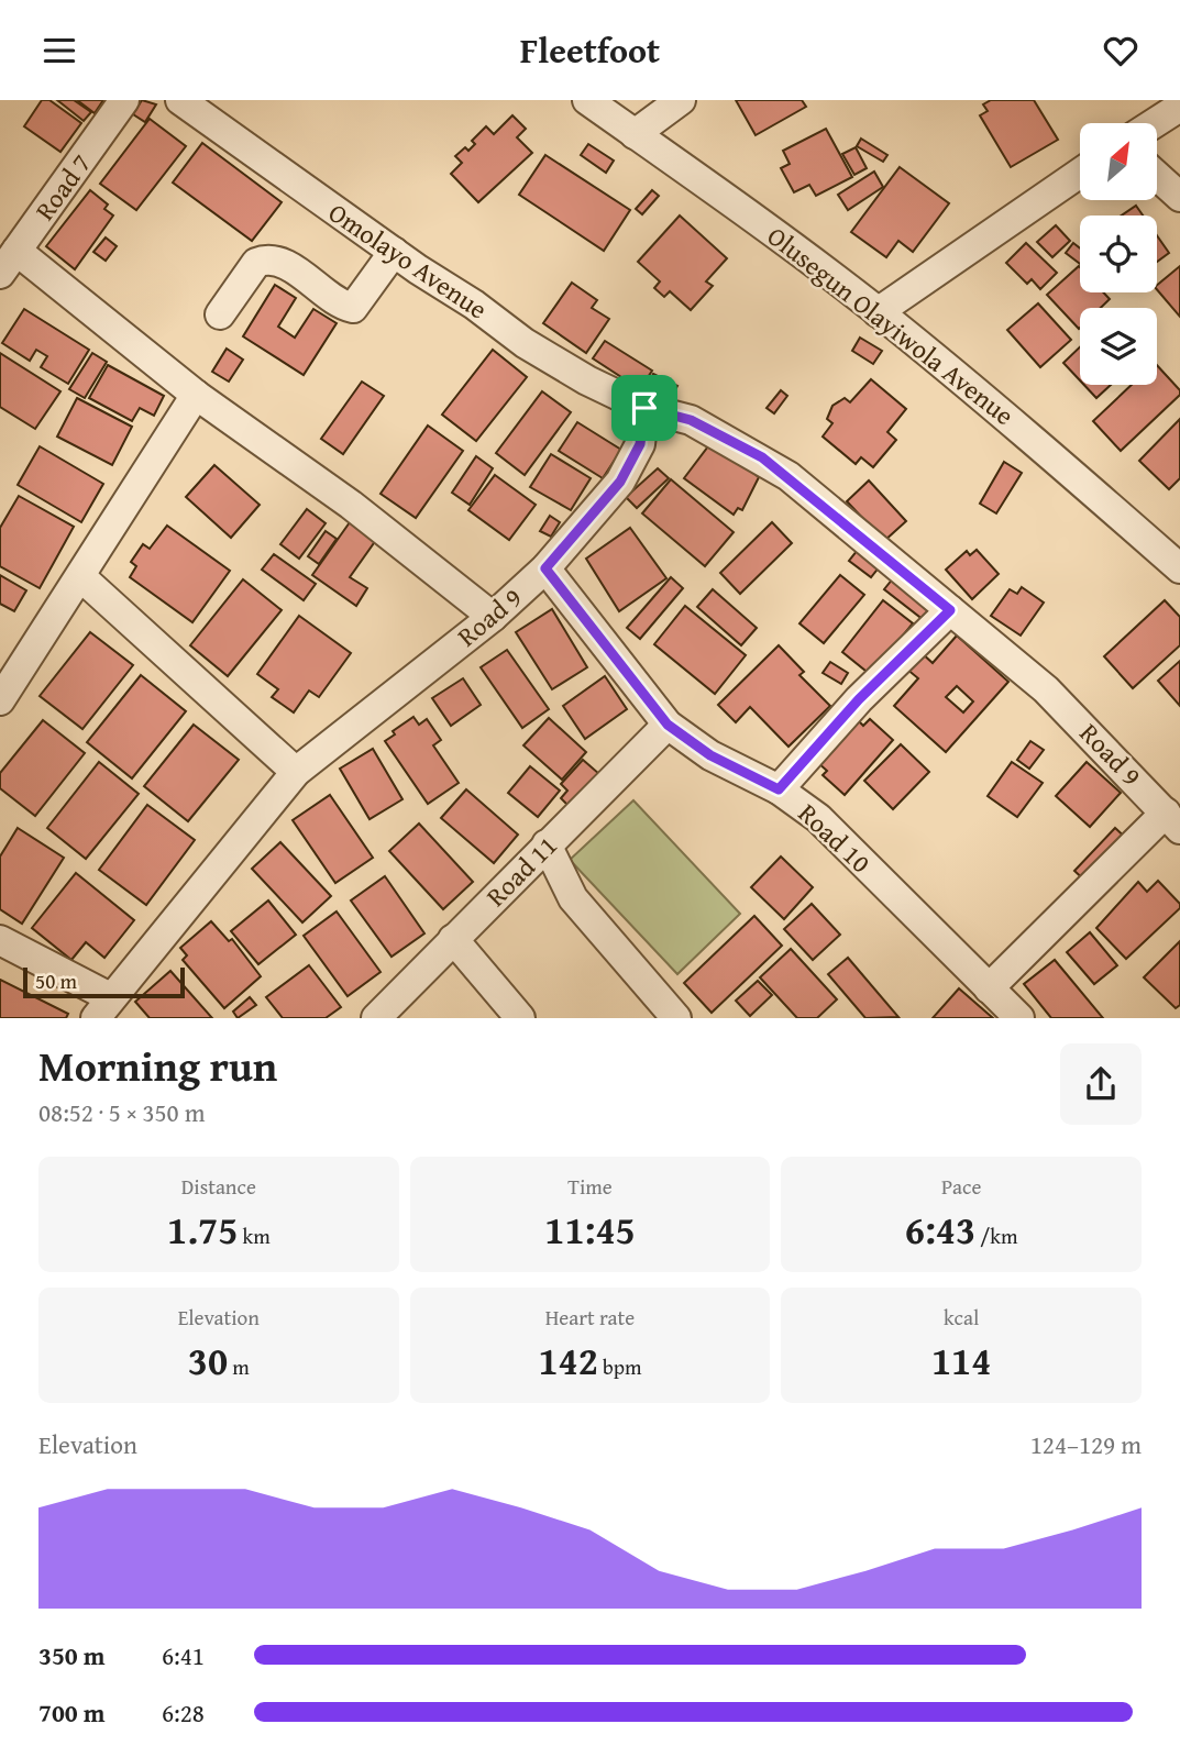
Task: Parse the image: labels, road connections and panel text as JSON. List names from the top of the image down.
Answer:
{
  "streets": {
    "street": [
      "Road 7",
      "Omolayo Avenue",
      "Olusegun Olayiwola Avenue",
      "Road 9",
      "Road 10",
      "Road 11"
    ]
  },
  "crossings": [
    ["Omolayo Avenue", "Road 9"],
    ["Road 9", "Road 10"],
    ["Road 10", "Road 11"]
  ],
  "scale_bar": "50 m",
  "north": "top right",
  "page": {
    "header": "Fleetfoot",
    "scale": "50 m",
    "heading": ["Morning run", "08:52 · 5 × 350 m"],
    "stats": [
      ["Distance", "1.75 km"],
      ["Time", "11:45"],
      ["Pace", "6:43 /km"],
      ["Elevation", "30 m"],
      ["Heart rate", "142 bpm"],
      ["kcal", "114"]
    ],
    "chart": ["Elevation", "124–129 m"],
    "list": [
      {
        "name": "350 m",
        "note": "6:41"
      },
      {
        "name": "700 m",
        "note": "6:28"
      }
    ]
  }
}
